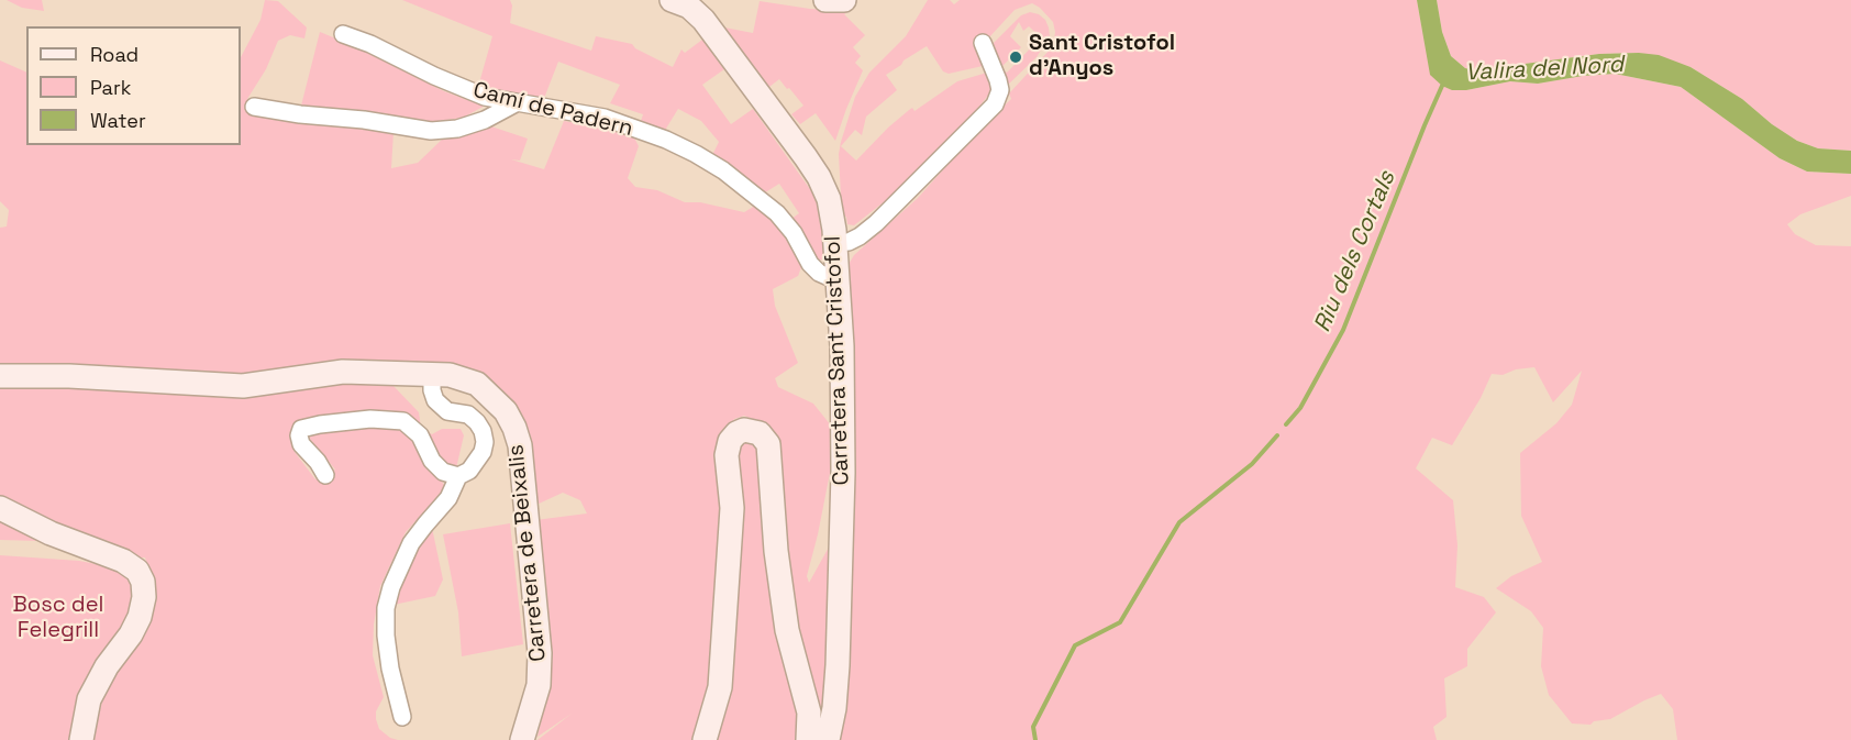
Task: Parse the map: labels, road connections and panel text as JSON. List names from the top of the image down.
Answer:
{
  "streets": {
    "main road": ["Carretera Sant Cristofol", "Carretera de Beixalis"],
    "street": ["Camí de Padern"]
  },
  "crossings": [
    ["Camí de Padern", "Carretera Sant Cristofol"]
  ],
  "water": ["Valira del Nord", "Riu dels Cortals"],
  "parks": ["Bosc del Felegrill"],
  "places": ["Sant Cristofol d'Anyos"],
  "legend": ["Road", "Park", "Water"]
}
